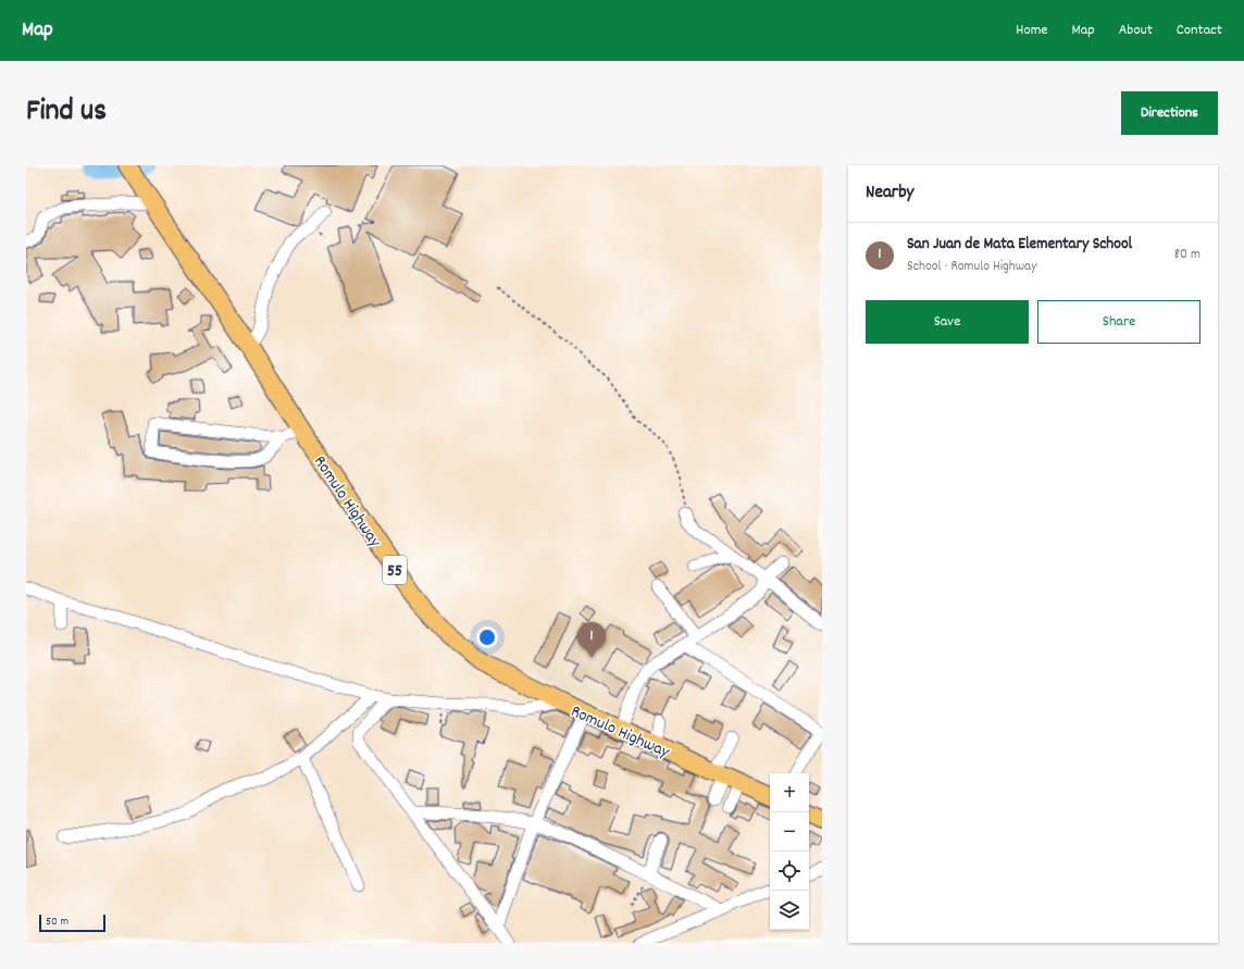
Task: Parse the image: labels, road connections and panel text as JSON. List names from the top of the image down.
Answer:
{
  "streets": {
    "highway": ["Romulo Highway", "55"]
  },
  "scale_bar": "50 m",
  "page": {
    "header": "Map",
    "nav": [
      "Home",
      "Map",
      "About",
      "Contact"
    ],
    "title": "Find us",
    "buttons": [
      "Directions",
      ["Save", "Share"]
    ],
    "heading": "Nearby",
    "list": [
      {
        "mark": "1",
        "name": "San Juan de Mata Elementary School",
        "note": "School · Romulo Highway",
        "value": "80 m"
      }
    ],
    "pins": "1",
    "map_buttons": ["+", "−"],
    "scale": "50 m"
  }
}
